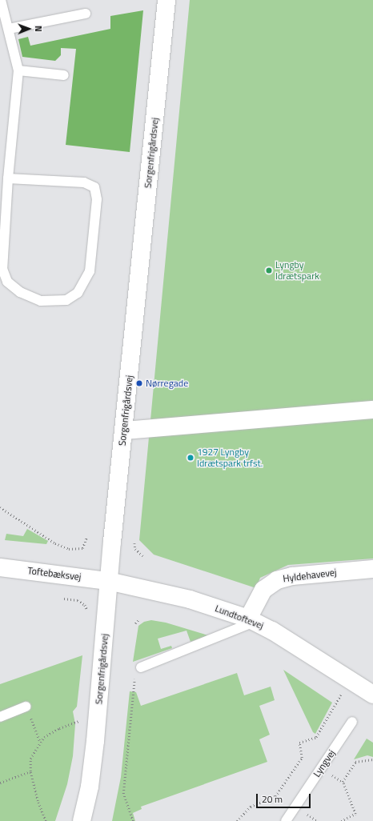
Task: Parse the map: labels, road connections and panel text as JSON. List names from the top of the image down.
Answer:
{
  "streets": {
    "street": [
      "Sorgenfrigårdsvej",
      "Toftebæksvej",
      "Hyldehavevej",
      "Lundtoftevej"
    ],
    "lane": ["Lyngvej"]
  },
  "crossings": [
    ["Sorgenfrigårdsvej", "Toftebæksvej"],
    ["Sorgenfrigårdsvej", "Lundtoftevej"],
    ["Toftebæksvej", "Lundtoftevej"],
    ["Hyldehavevej", "Lundtoftevej"]
  ],
  "places": ["Lyngby Idrætspark", "Nørregade", "1927 Lyngby Idrætspark trfst."],
  "scale_bar": "20 m",
  "north": "right"
}
